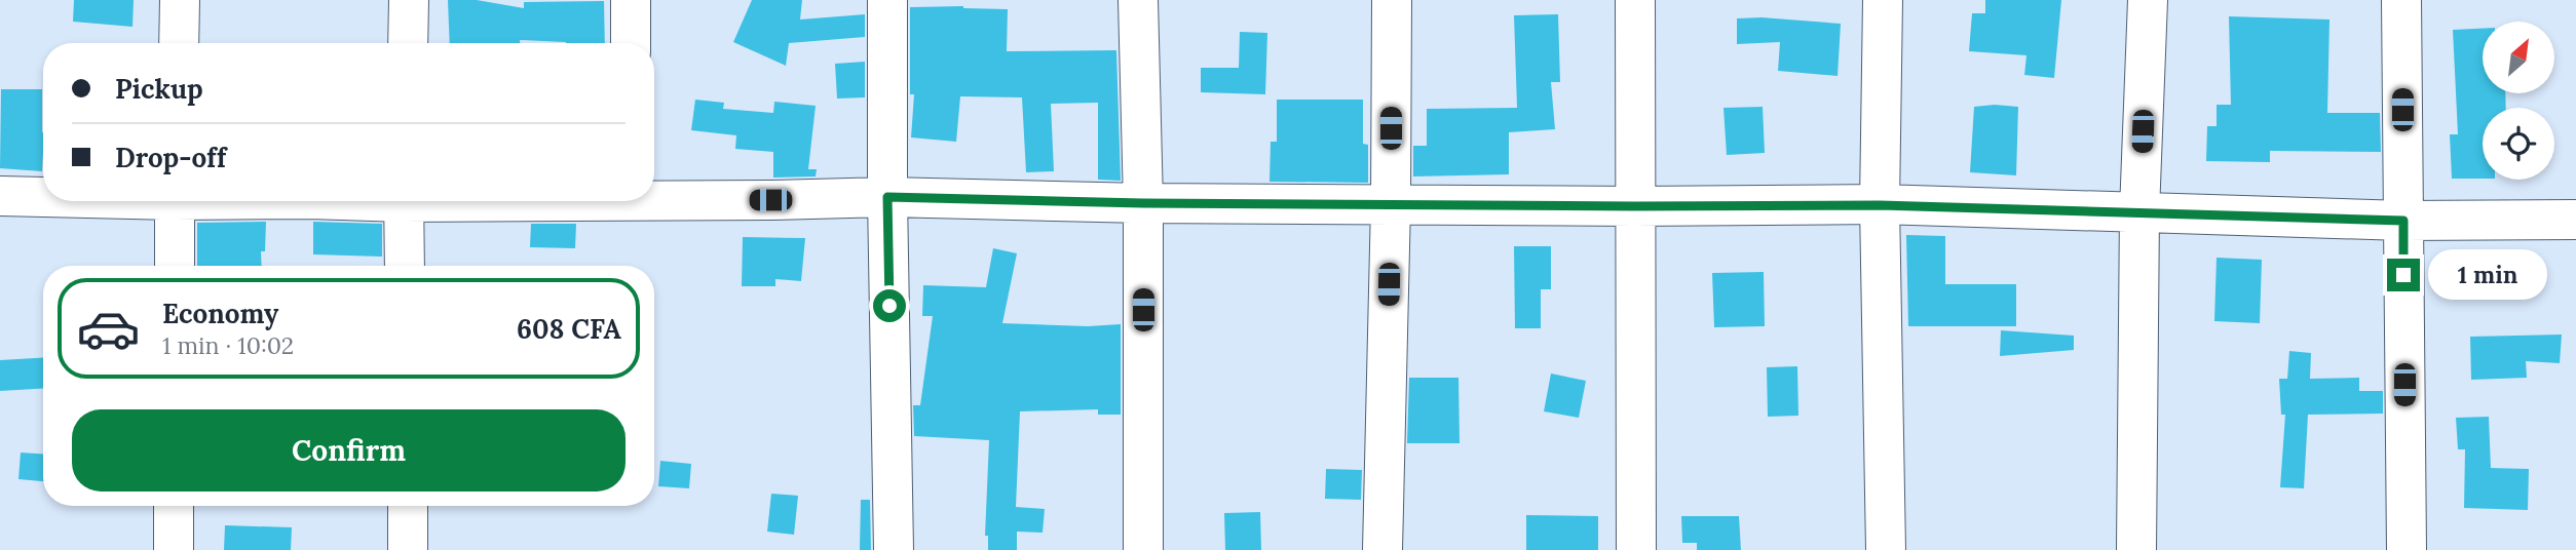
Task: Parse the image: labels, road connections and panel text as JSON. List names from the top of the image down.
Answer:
{
  "north": "top right",
  "page": {
    "banner": ["Pickup", "Drop-off"],
    "bubble": "1 min",
    "list": [
      {
        "name": "Economy",
        "note": "1 min · 10:02",
        "value": "608 CFA"
      }
    ],
    "buttons": "Confirm"
  }
}
